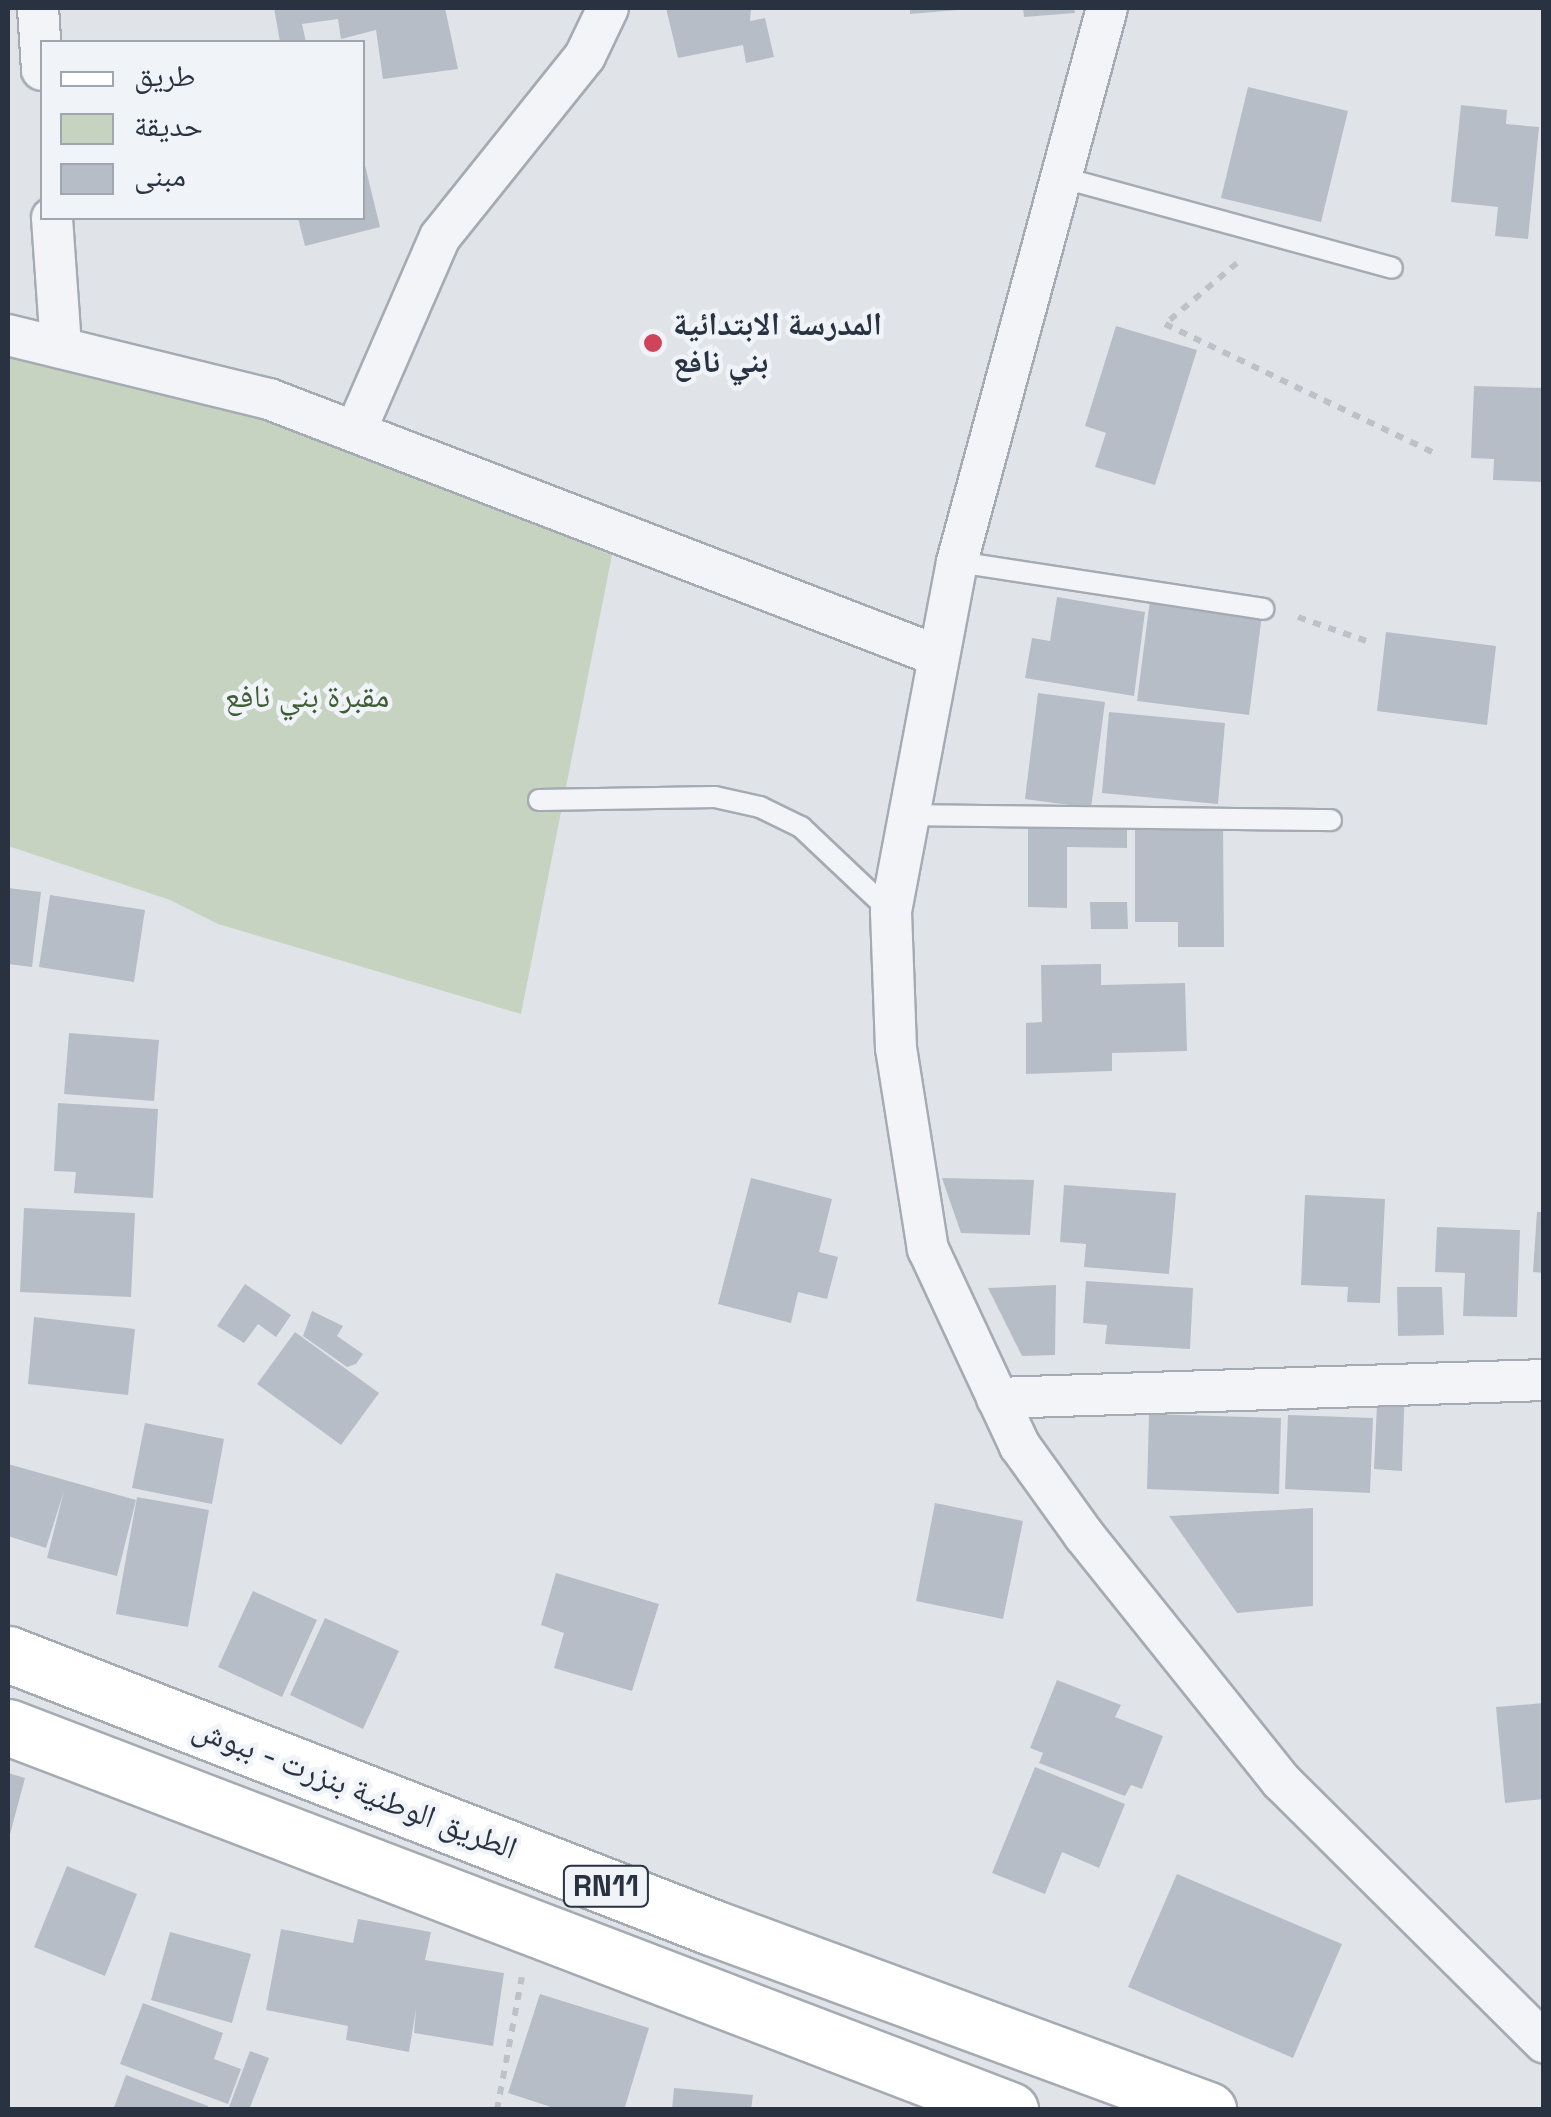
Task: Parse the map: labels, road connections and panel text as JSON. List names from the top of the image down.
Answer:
{
  "streets": {
    "main road": ["الطريق الوطنية بنزرت - ببوش", "RN11"]
  },
  "parks": ["مقبرة بني نافع"],
  "places": ["المدرسة الابتدائية بني نافع"],
  "legend": ["طريق", "حديقة", "مبنى"]
}
